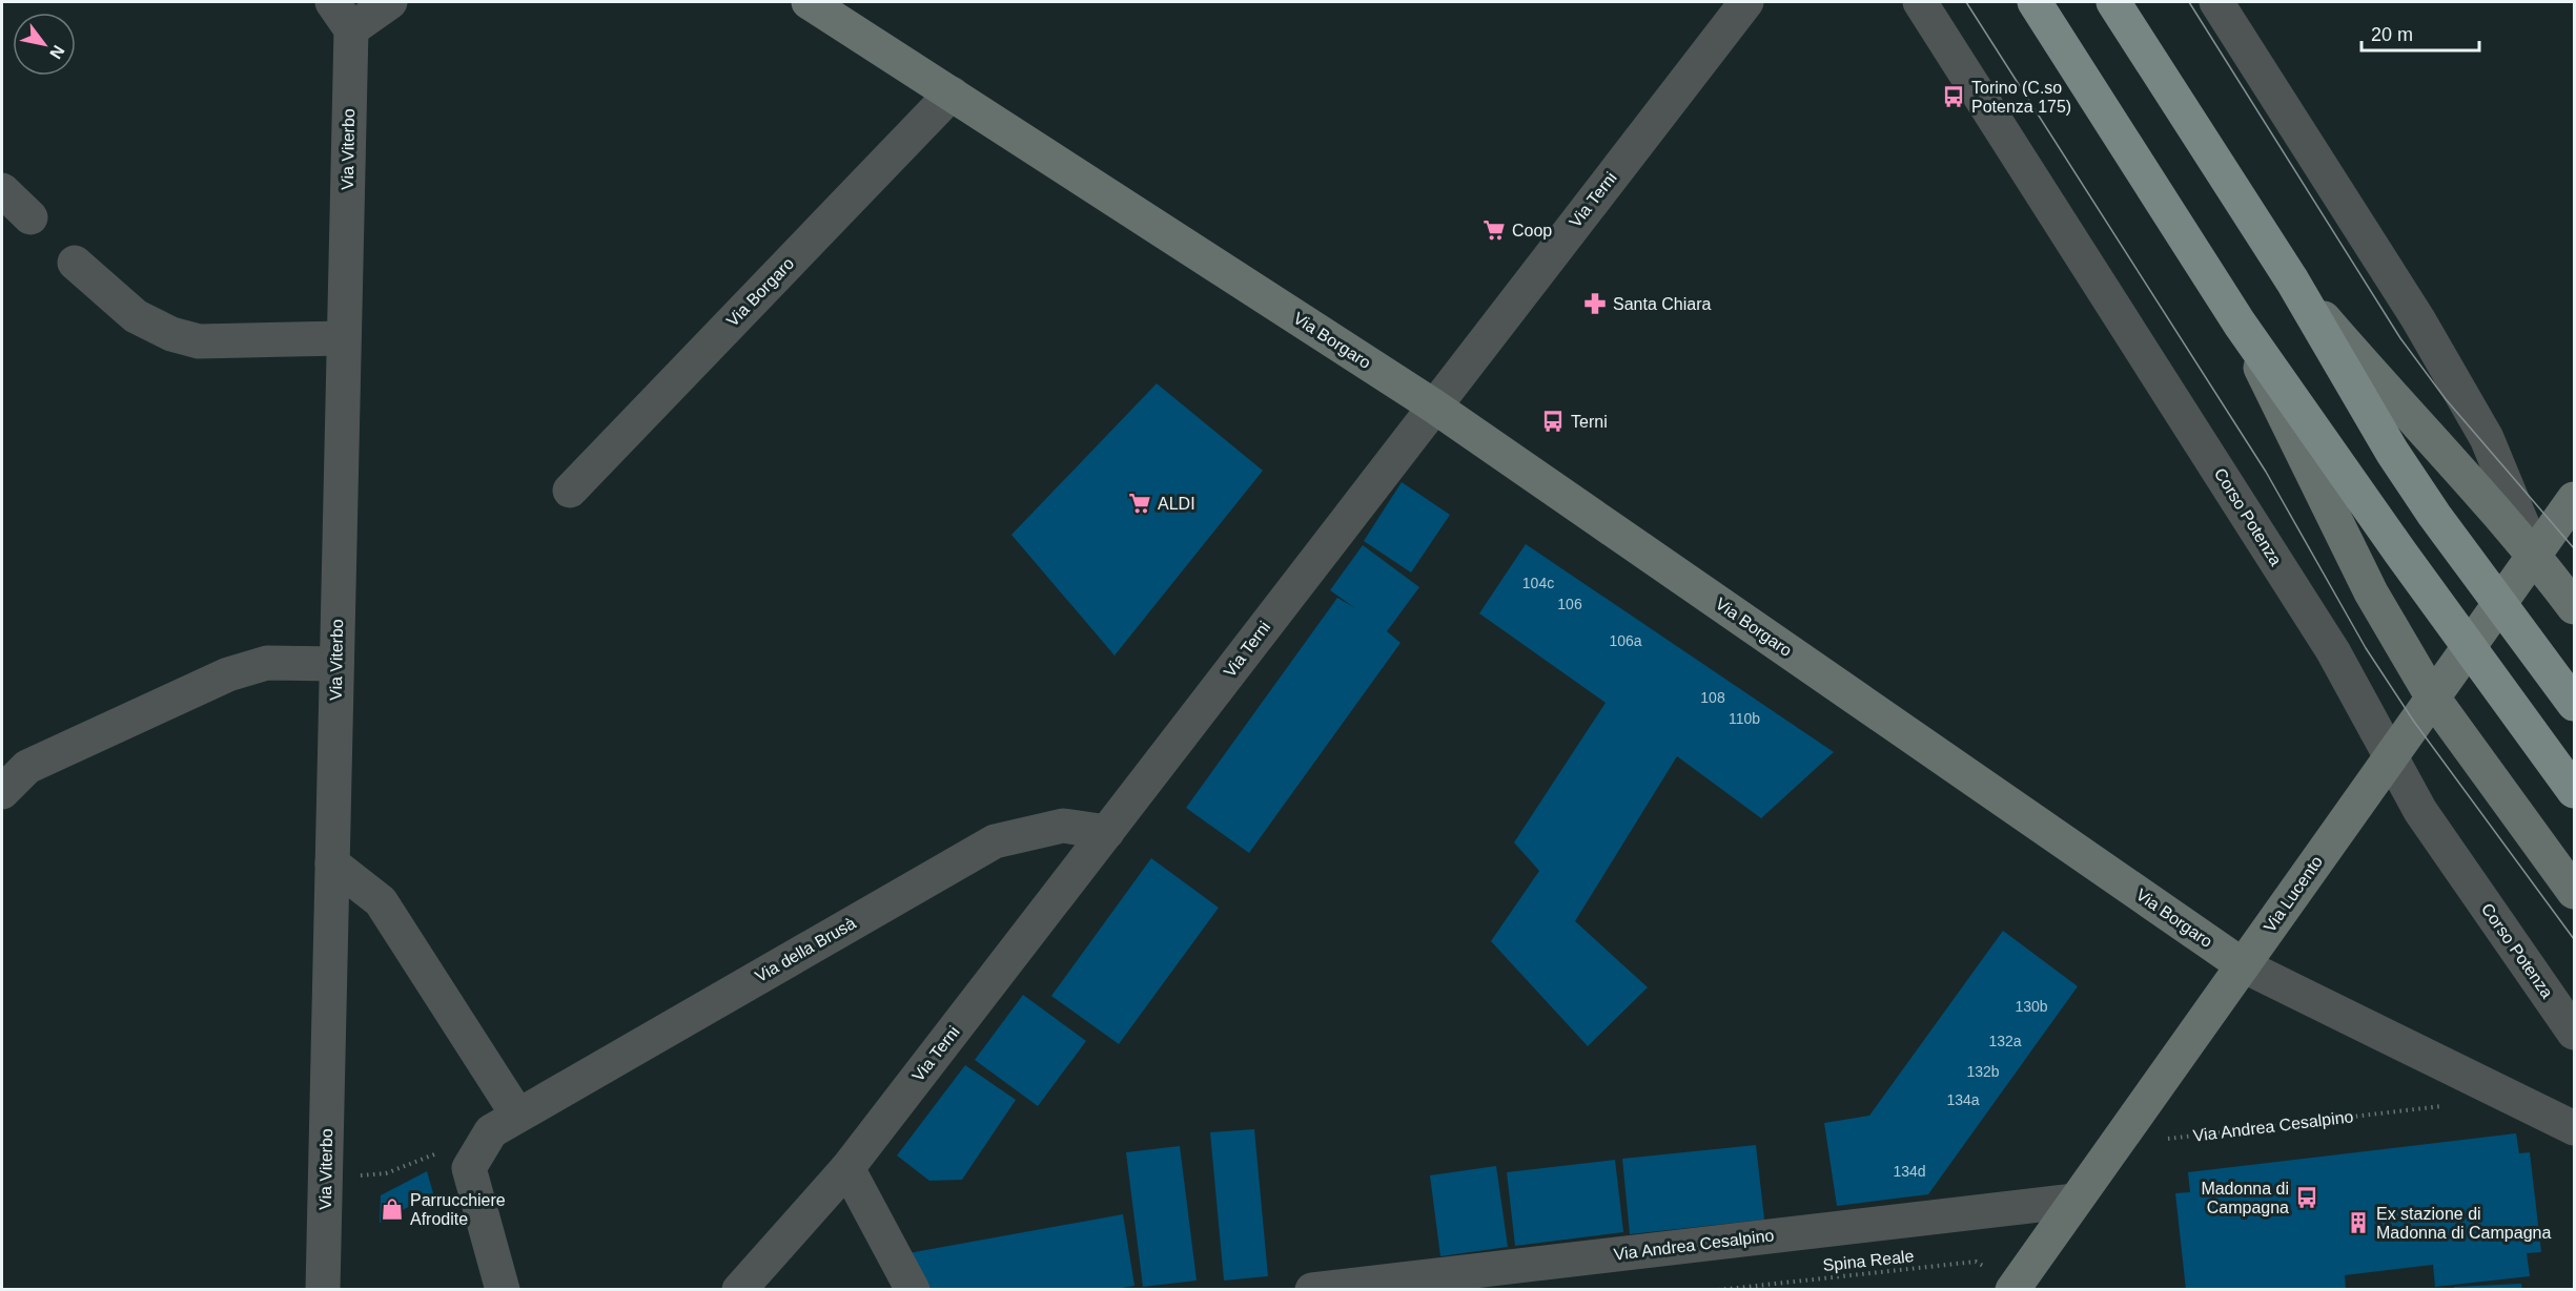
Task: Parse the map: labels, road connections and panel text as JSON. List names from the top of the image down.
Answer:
{
  "streets": {
    "street": [
      "Via Viterbo",
      "Via Terni",
      "Via Borgaro",
      "Corso Potenza",
      "Via Lucento",
      "Via della Brusà",
      "Via Andrea Cesalpino"
    ],
    "path": ["Spina Reale"]
  },
  "crossings": [
    ["Via Terni", "Via Borgaro"],
    ["Via Terni", "Via della Brusà"],
    ["Via Borgaro", "Via Lucento"],
    ["Corso Potenza", "Via Lucento"],
    ["Via Lucento", "Via Andrea Cesalpino"],
    ["Via Lucento", "Spina Reale"]
  ],
  "places": {
    "bus stop": ["Torino (C.so Potenza 175)", "Terni", "Madonna di Campagna"],
    "supermarket": ["Coop", "ALDI"],
    "pharmacy": ["Santa Chiara"],
    "shop": ["Parrucchiere Afrodite"],
    "building": ["Ex stazione di Madonna di Campagna"]
  },
  "house_numbers": [
    "104c",
    "106",
    "106a",
    "108",
    "110b",
    "130b",
    "132a",
    "132b",
    "134a",
    "134d"
  ],
  "scale_bar": "20 m",
  "north": "bottom right"
}
